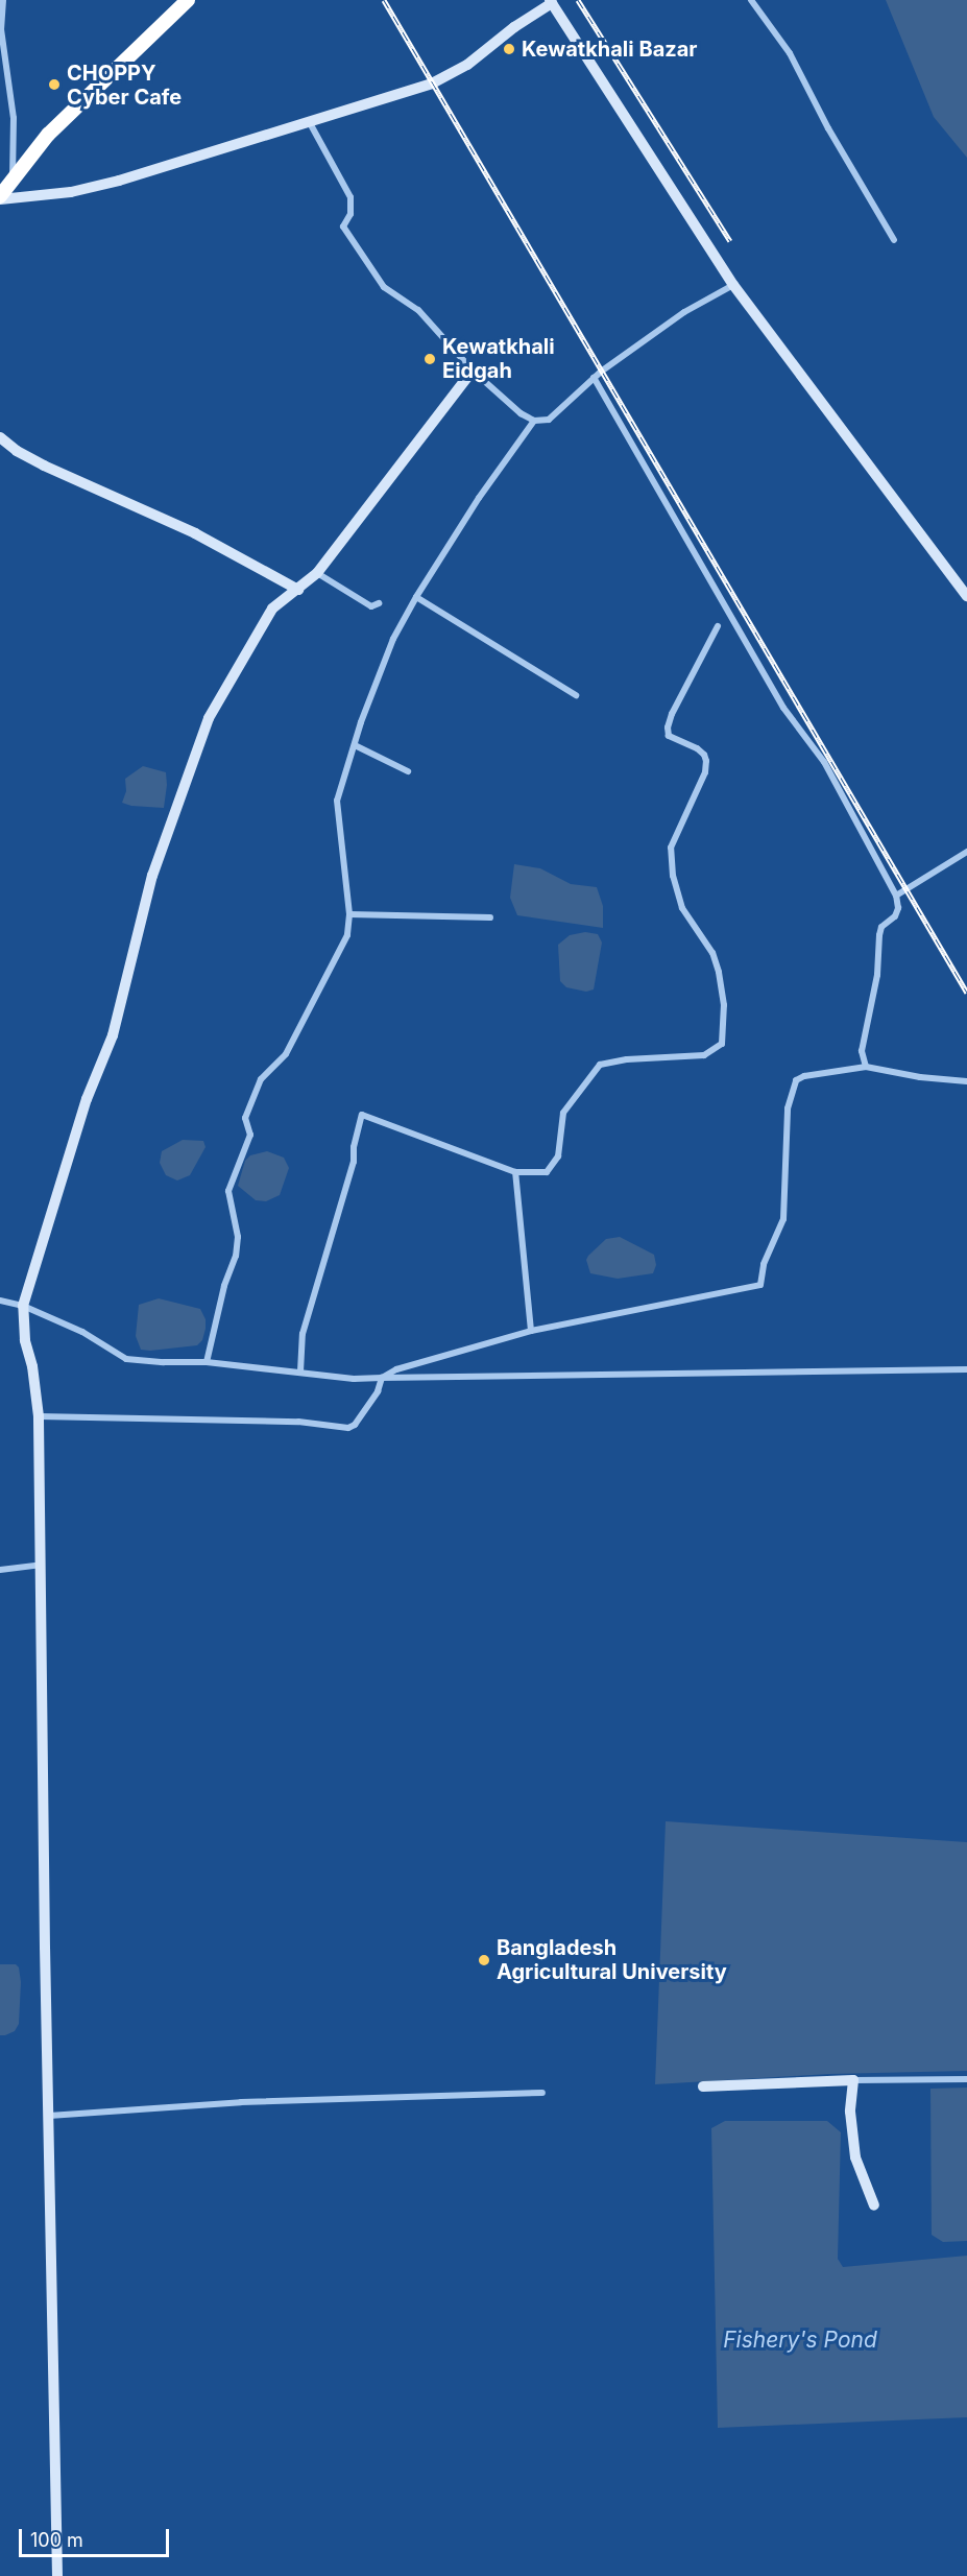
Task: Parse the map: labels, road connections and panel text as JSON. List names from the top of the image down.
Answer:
{
  "water": ["Fishery's Pond"],
  "places": [
    "Kewatkhali Bazar",
    "CHOPPY Cyber Cafe",
    "Kewatkhali Eidgah",
    "Bangladesh Agricultural University"
  ],
  "scale_bar": "100 m"
}
